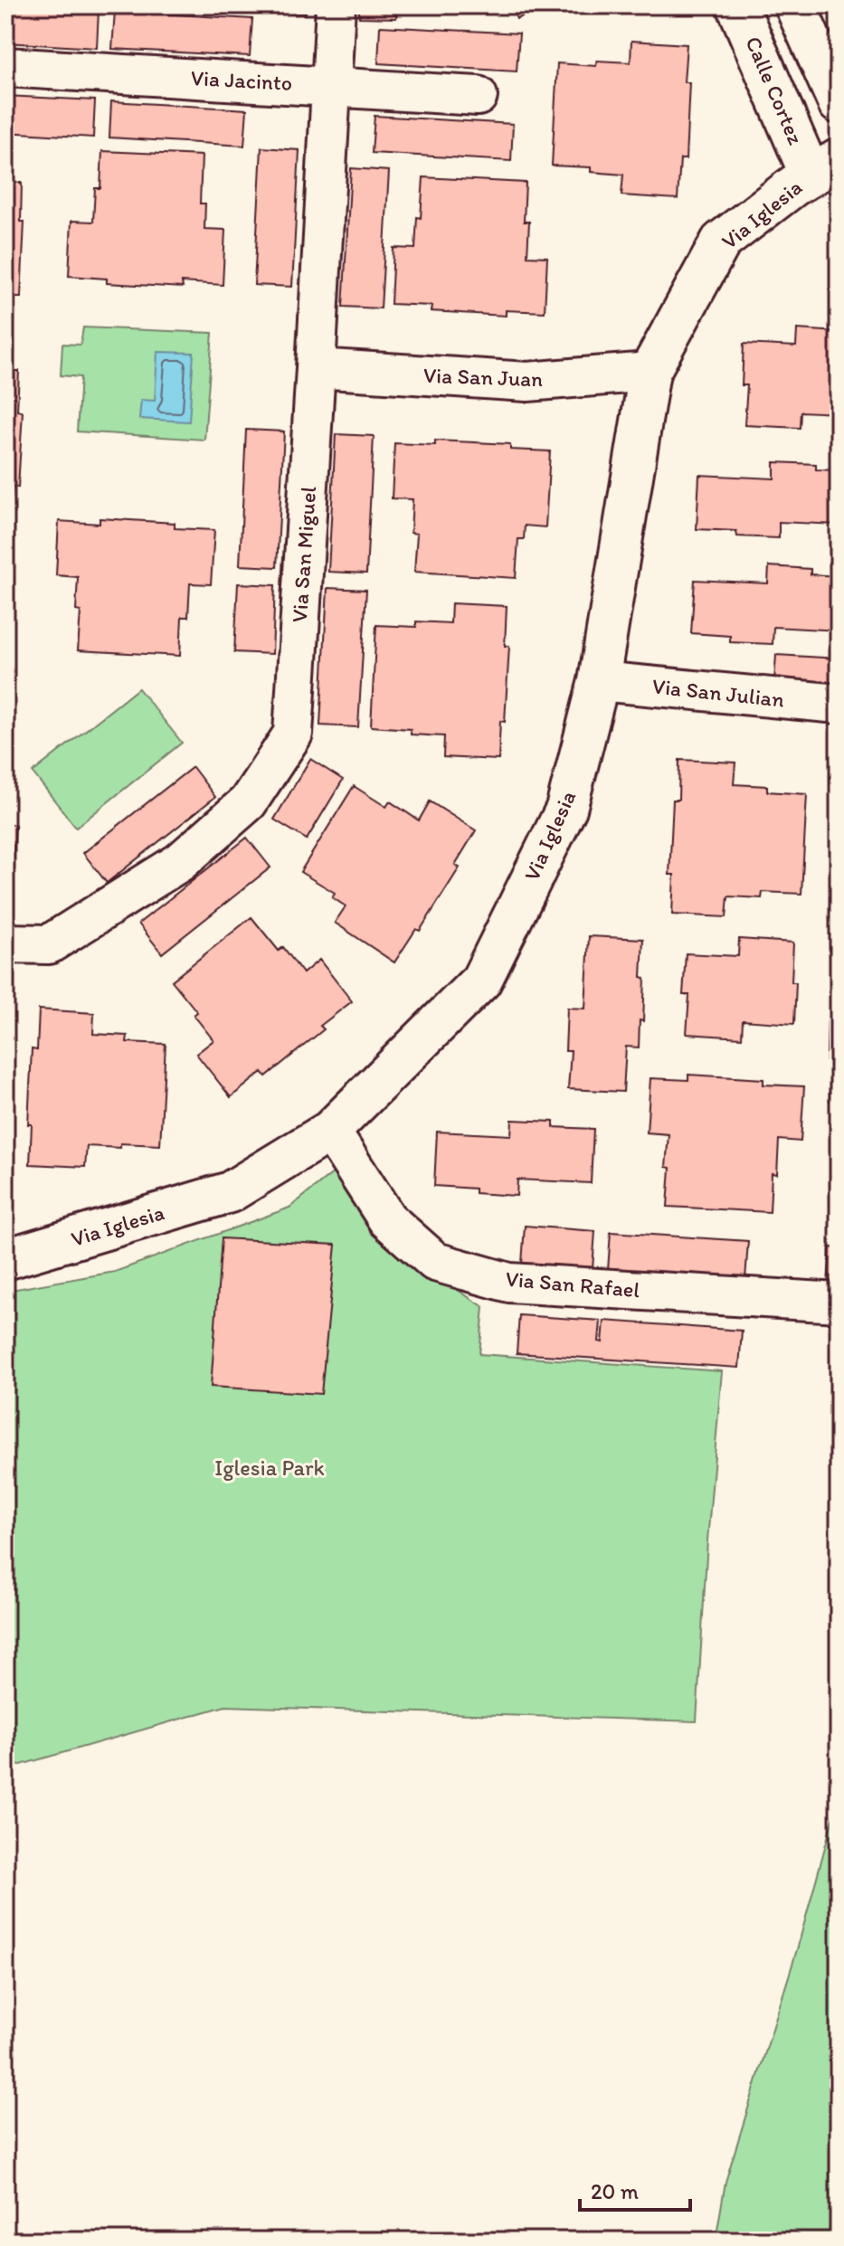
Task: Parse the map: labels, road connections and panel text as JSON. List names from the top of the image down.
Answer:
{
  "streets": {
    "street": [
      "Via Jacinto",
      "Calle Cortez",
      "Via Iglesia",
      "Via San Juan",
      "Via San Miguel",
      "Via San Julian",
      "Via San Rafael"
    ]
  },
  "crossings": [
    ["Via Jacinto", "Via San Miguel"],
    ["Calle Cortez", "Via Iglesia"],
    ["Via Iglesia", "Via San Juan"],
    ["Via Iglesia", "Via San Julian"],
    ["Via Iglesia", "Via San Rafael"],
    ["Via San Juan", "Via San Miguel"]
  ],
  "parks": ["Iglesia Park"],
  "scale_bar": "20 m"
}
